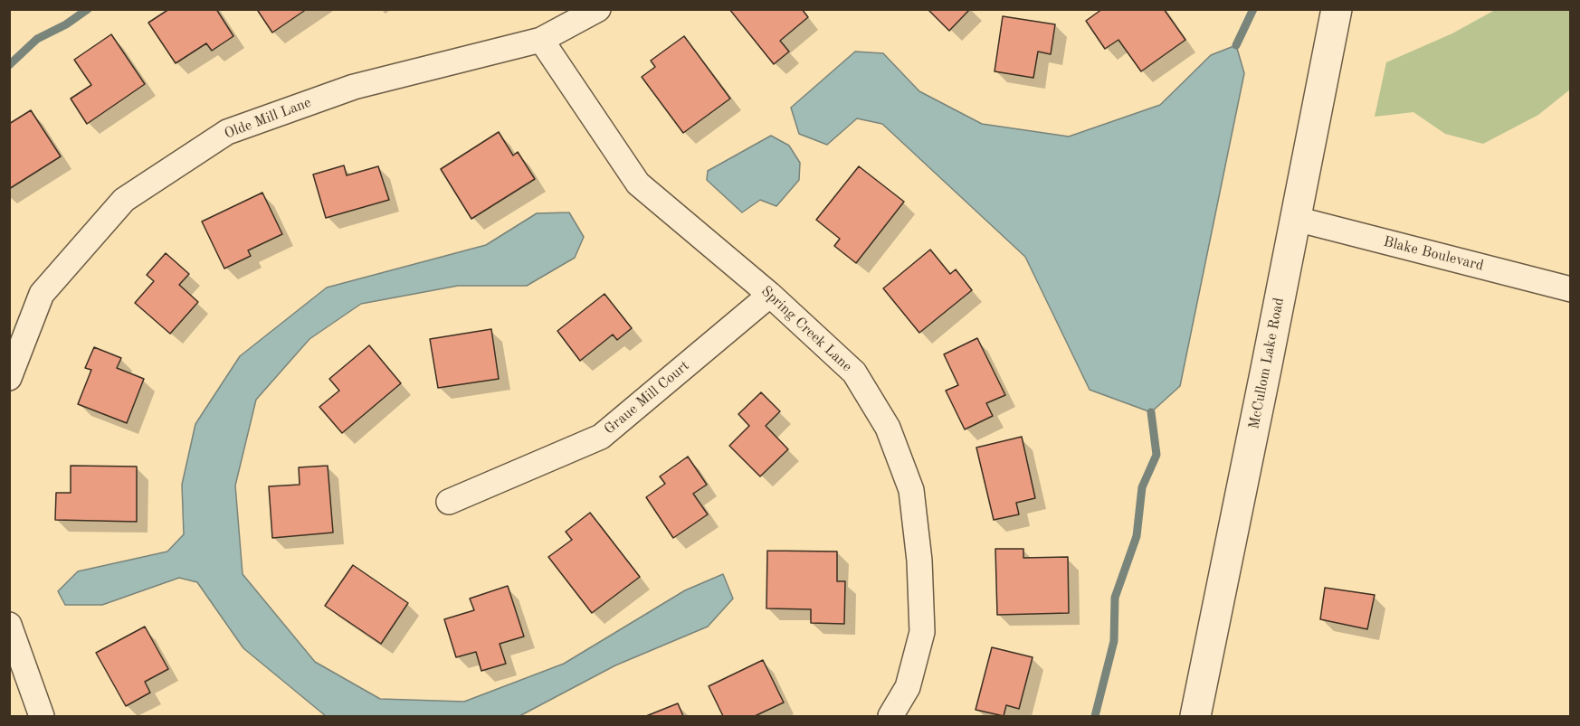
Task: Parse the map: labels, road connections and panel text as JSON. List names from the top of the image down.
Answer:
{
  "streets": {
    "street": [
      "Olde Mill Lane",
      "Blake Boulevard",
      "Spring Creek Lane",
      "McCullom Lake Road",
      "Graue Mill Court"
    ]
  },
  "crossings": [
    ["Olde Mill Lane", "Spring Creek Lane"],
    ["Blake Boulevard", "McCullom Lake Road"],
    ["Spring Creek Lane", "Graue Mill Court"]
  ]
}
